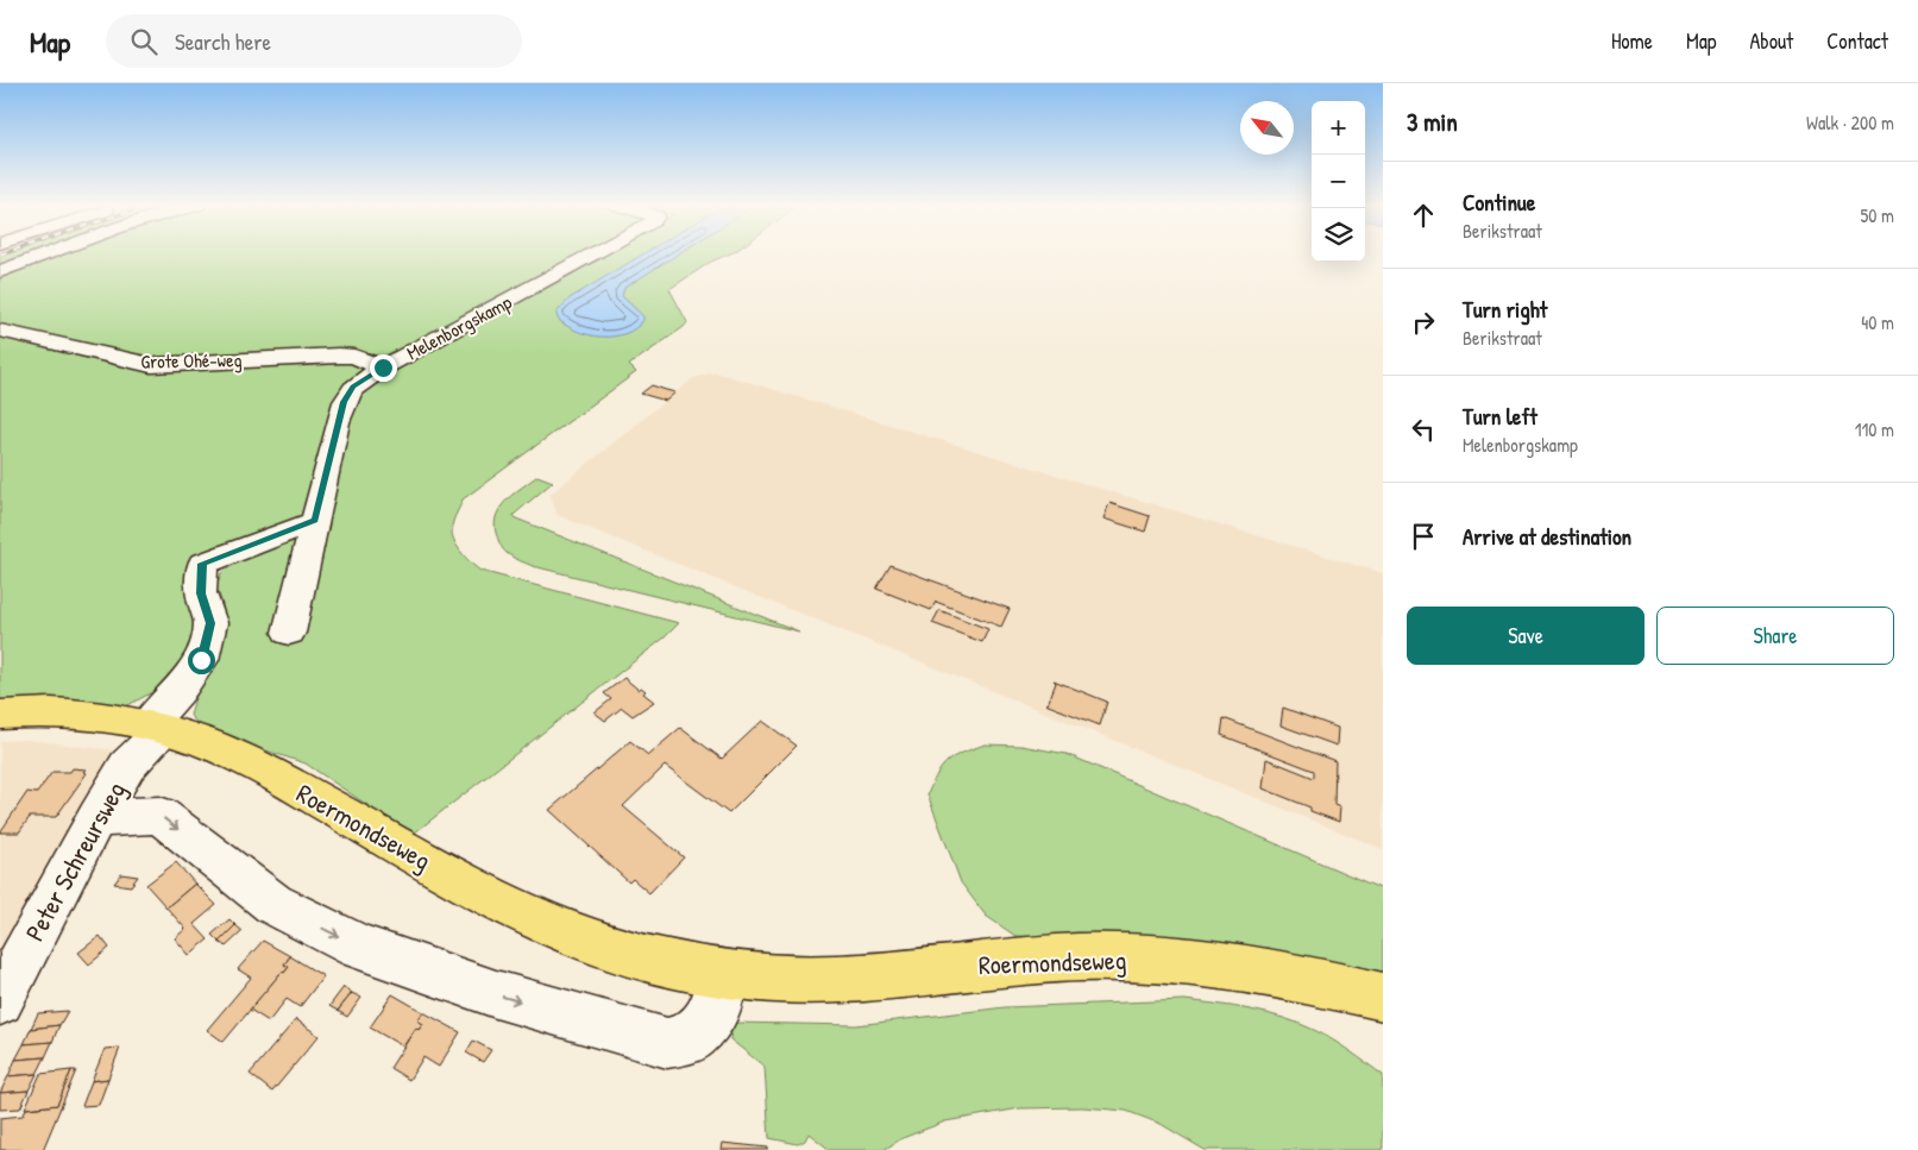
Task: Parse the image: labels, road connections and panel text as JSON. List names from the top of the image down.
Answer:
{
  "streets": {
    "main road": ["Roermondseweg"],
    "street": ["Melenborgskamp", "Grote Ohé-weg", "Peter Schreursweg"]
  },
  "crossings": [
    ["Melenborgskamp", "Grote Ohé-weg"],
    ["Melenborgskamp", "Peter Schreursweg"],
    ["Roermondseweg", "Peter Schreursweg"]
  ],
  "north": "top left",
  "page": {
    "header": "Map",
    "search": "Search here",
    "nav": [
      "Home",
      "Map",
      "About",
      "Contact"
    ],
    "heading": ["3 min", "Walk · 200 m"],
    "map_buttons": ["+", "−"],
    "list": [
      ["Continue", "Berikstraat", "50 m"],
      ["Turn right", "Berikstraat", "40 m"],
      ["Turn left", "Melenborgskamp", "110 m"],
      "Arrive at destination"
    ],
    "buttons": ["Save", "Share"]
  }
}
